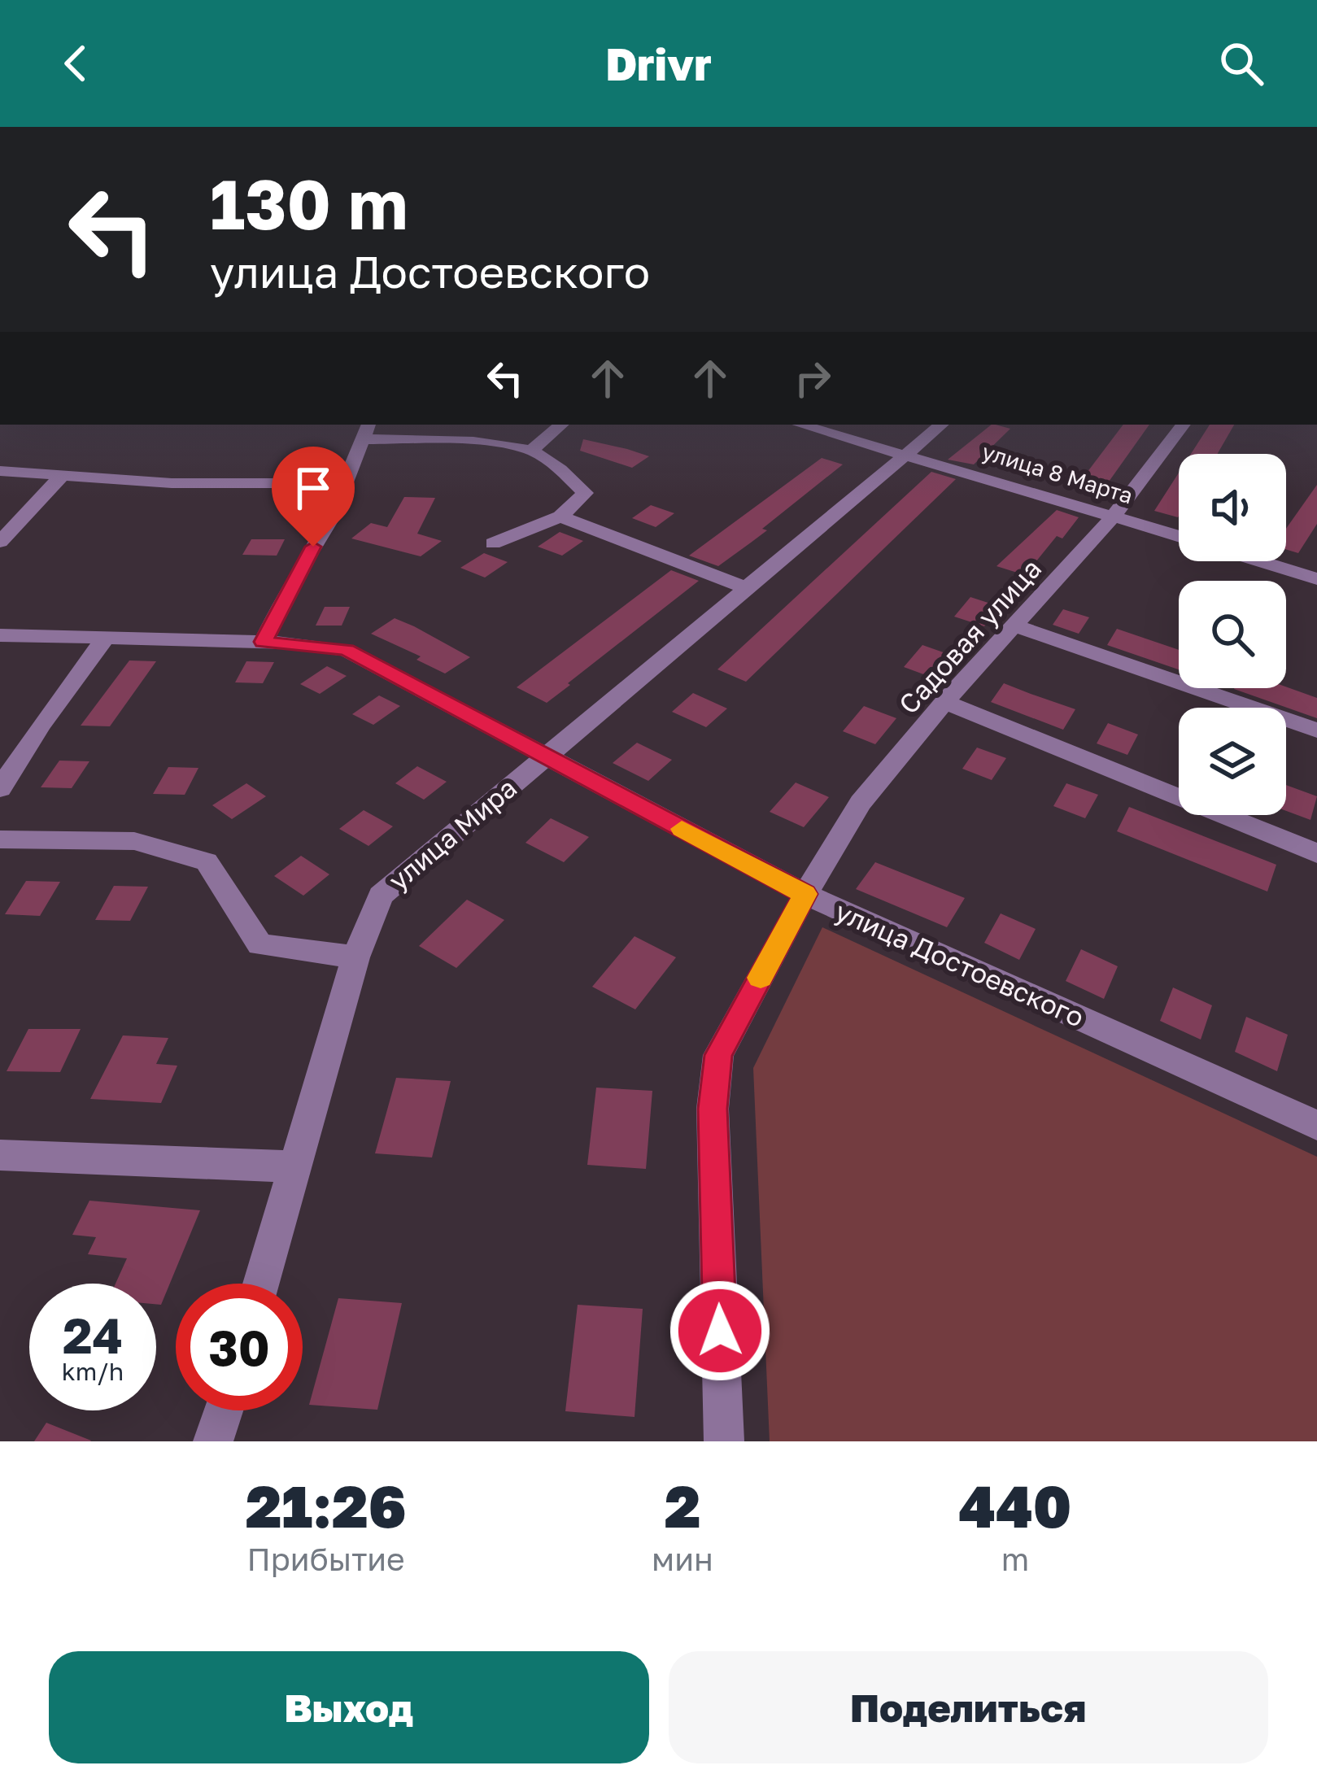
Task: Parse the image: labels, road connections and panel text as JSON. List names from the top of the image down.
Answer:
{
  "streets": {
    "street": [
      "улица 8 Марта",
      "Садовая улица",
      "улица Мира",
      "улица Достоевского"
    ]
  },
  "crossings": [
    ["улица 8 Марта", "Садовая улица"],
    ["улица 8 Марта", "улица Мира"],
    ["Садовая улица", "улица Достоевского"],
    ["улица Мира", "улица Достоевского"]
  ],
  "page": {
    "header": "Drivr",
    "turn": ["130 m", "улица Достоевского"],
    "speed": "24 km/h",
    "limit": "30",
    "eta": [
      "21:26",
      "Прибытие",
      "2",
      "мин",
      "440",
      "m"
    ],
    "buttons": ["Выход", "Поделиться"]
  }
}
